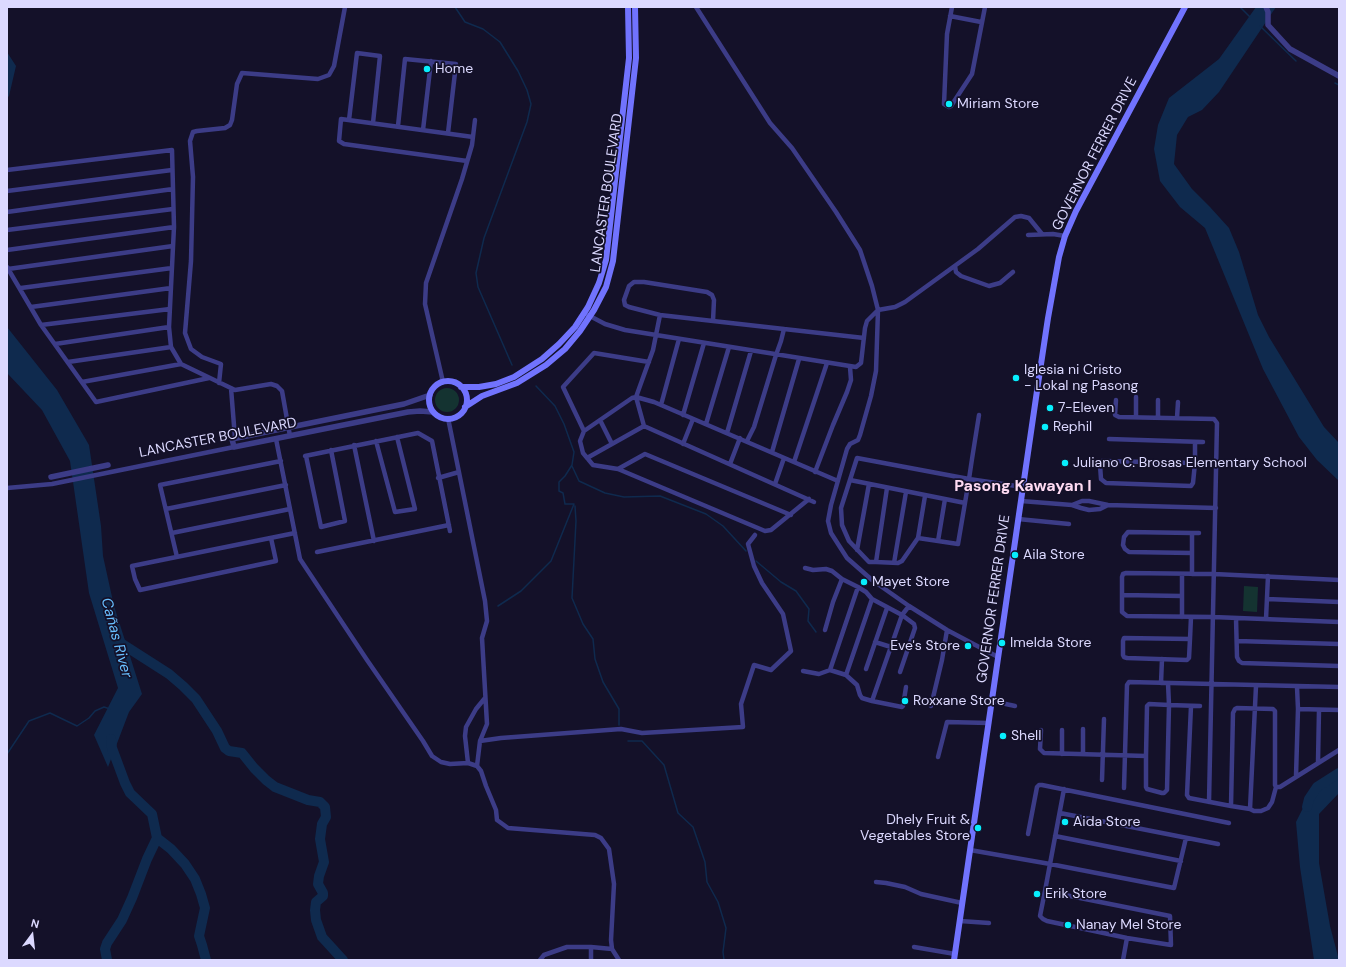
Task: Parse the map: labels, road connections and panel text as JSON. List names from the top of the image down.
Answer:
{
  "streets": {
    "main road": ["GOVERNOR FERRER DRIVE", "LANCASTER BOULEVARD"]
  },
  "districts": ["Pasong Kawayan I"],
  "water": ["Cañas River"],
  "places": [
    "Home",
    "Miriam Store",
    "Iglesia ni Cristo - Lokal ng Pasong",
    "7-Eleven",
    "Rephil",
    "Juliano C. Brosas Elementary School",
    "Aila Store",
    "Mayet Store",
    "Imelda Store",
    "Eve's Store",
    "Roxxane Store",
    "Shell",
    "Aida Store",
    "Dhely Fruit & Vegetables Store",
    "Erik Store",
    "Nanay Mel Store"
  ],
  "north": "top"
}
